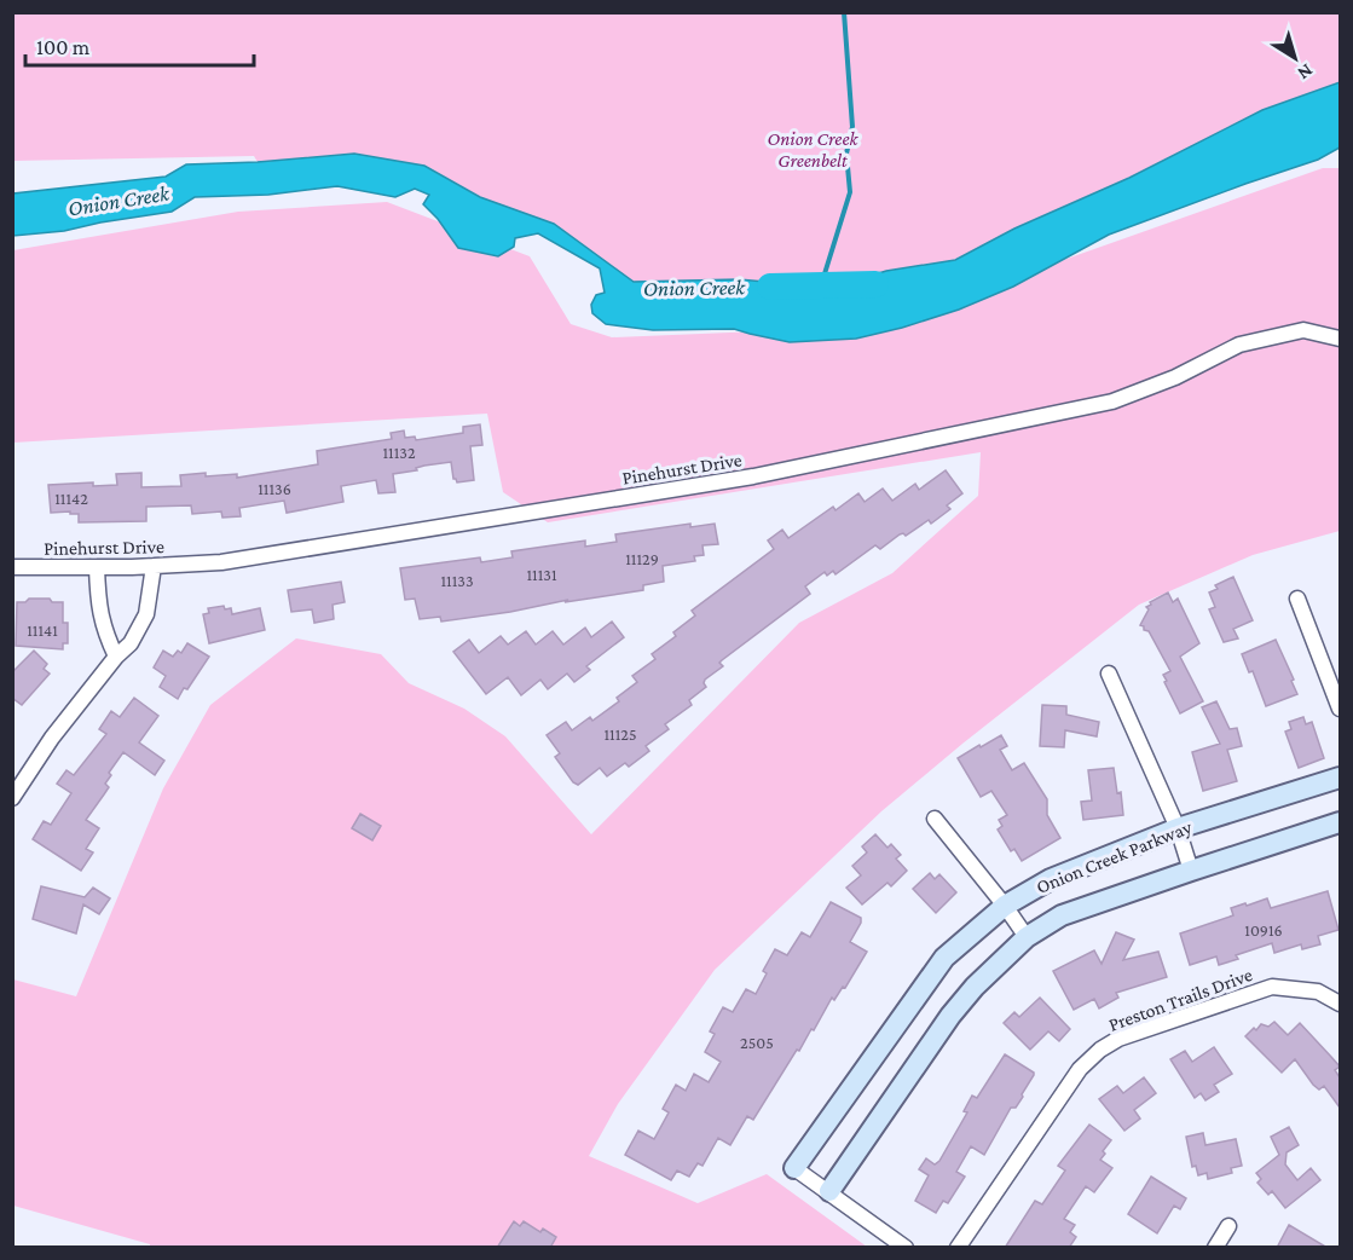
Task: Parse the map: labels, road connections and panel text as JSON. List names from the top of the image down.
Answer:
{
  "streets": {
    "street": ["Pinehurst Drive", "Onion Creek Parkway", "Preston Trails Drive"]
  },
  "water": ["Onion Creek"],
  "parks": ["Onion Creek Greenbelt"],
  "house_numbers": [
    "11132",
    "11136",
    "11142",
    "11129",
    "11131",
    "11133",
    "11141",
    "11125",
    "10916",
    "2505"
  ],
  "scale_bar": "100 m",
  "north": "bottom right"
}
